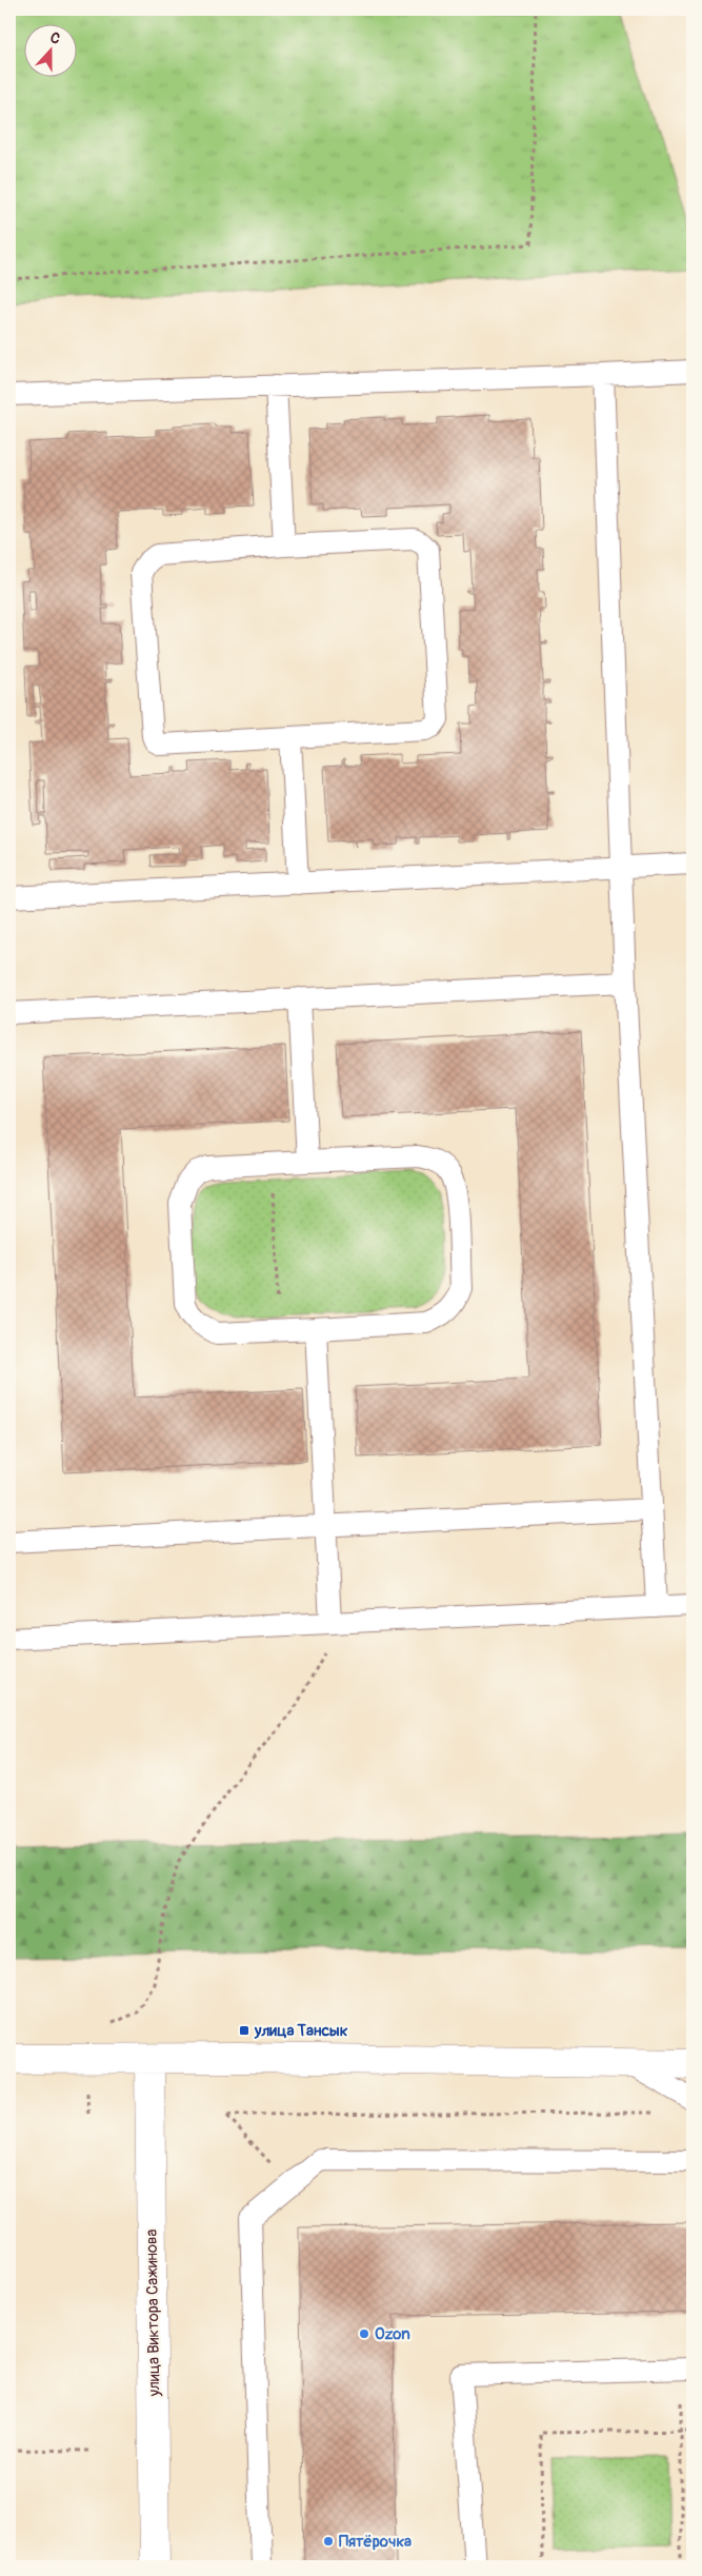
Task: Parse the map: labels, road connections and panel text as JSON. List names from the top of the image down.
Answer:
{
  "streets": {
    "street": ["улица Виктора Сажинова"]
  },
  "places": {
    "transit": ["улица Тансык"],
    "other": ["Ozon", "Пятёрочка"]
  },
  "north": "top"
}
